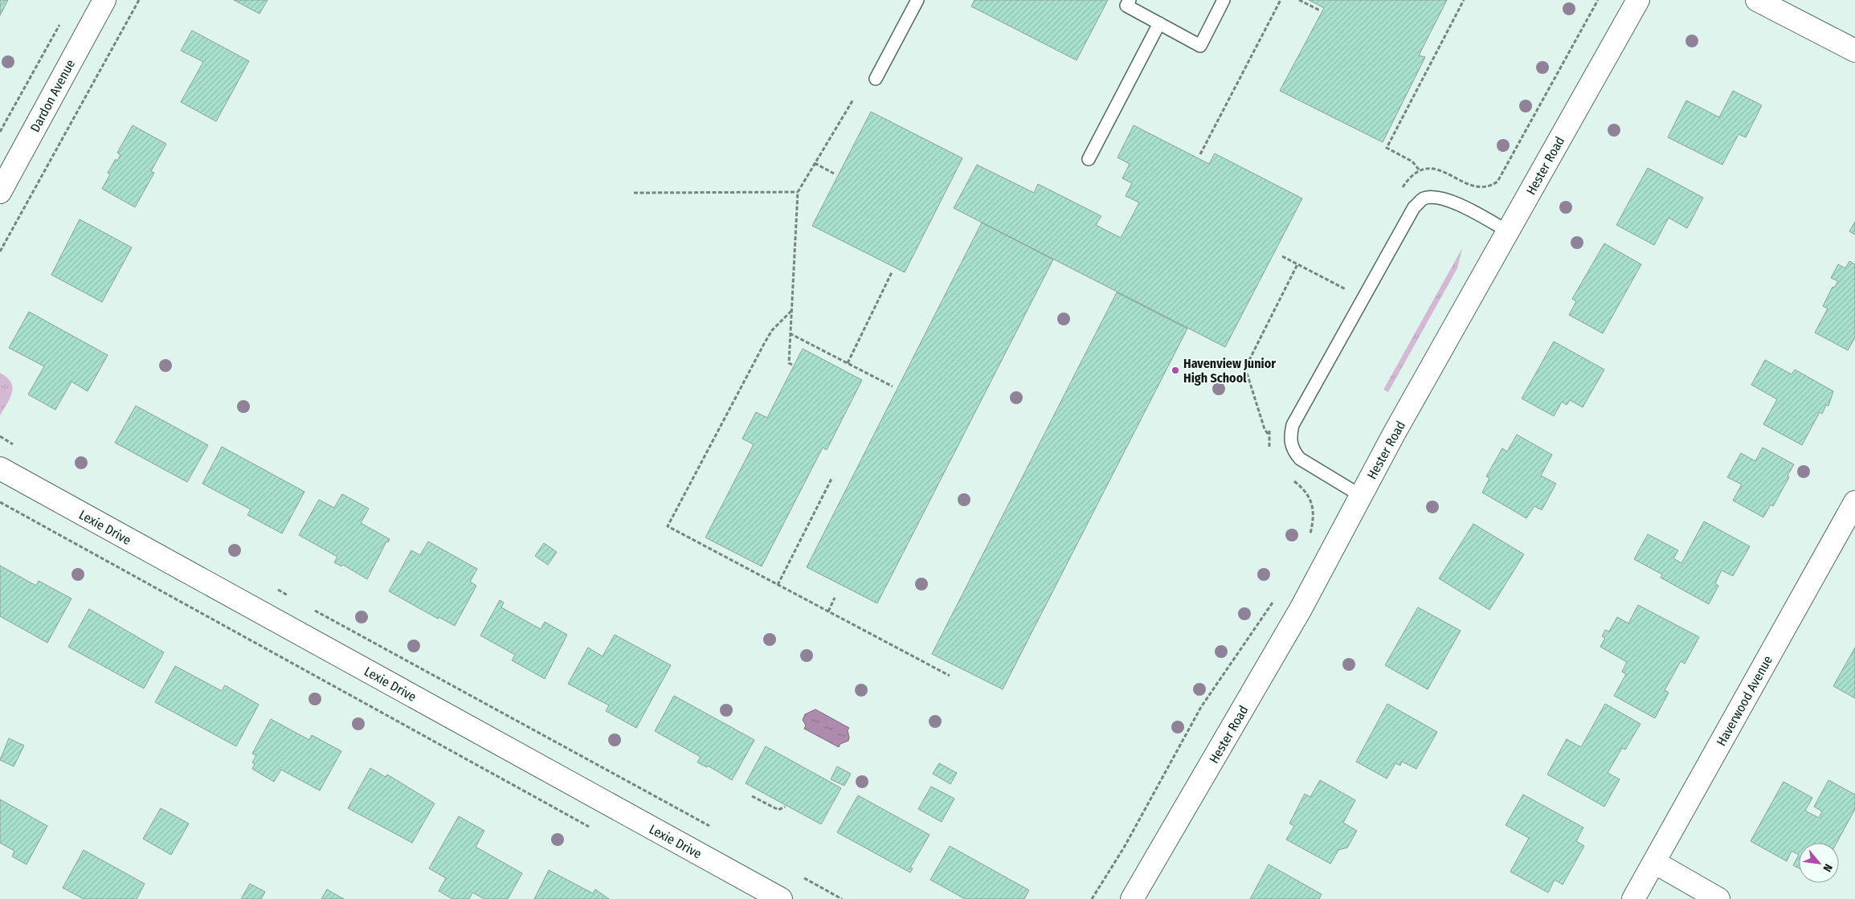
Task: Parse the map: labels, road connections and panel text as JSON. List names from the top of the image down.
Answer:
{
  "streets": {
    "street": [
      "Dardon Avenue",
      "Hester Road",
      "Lexie Drive",
      "Haverwood Avenue"
    ]
  },
  "places": ["Havenview Junior High School"],
  "north": "bottom right"
}
